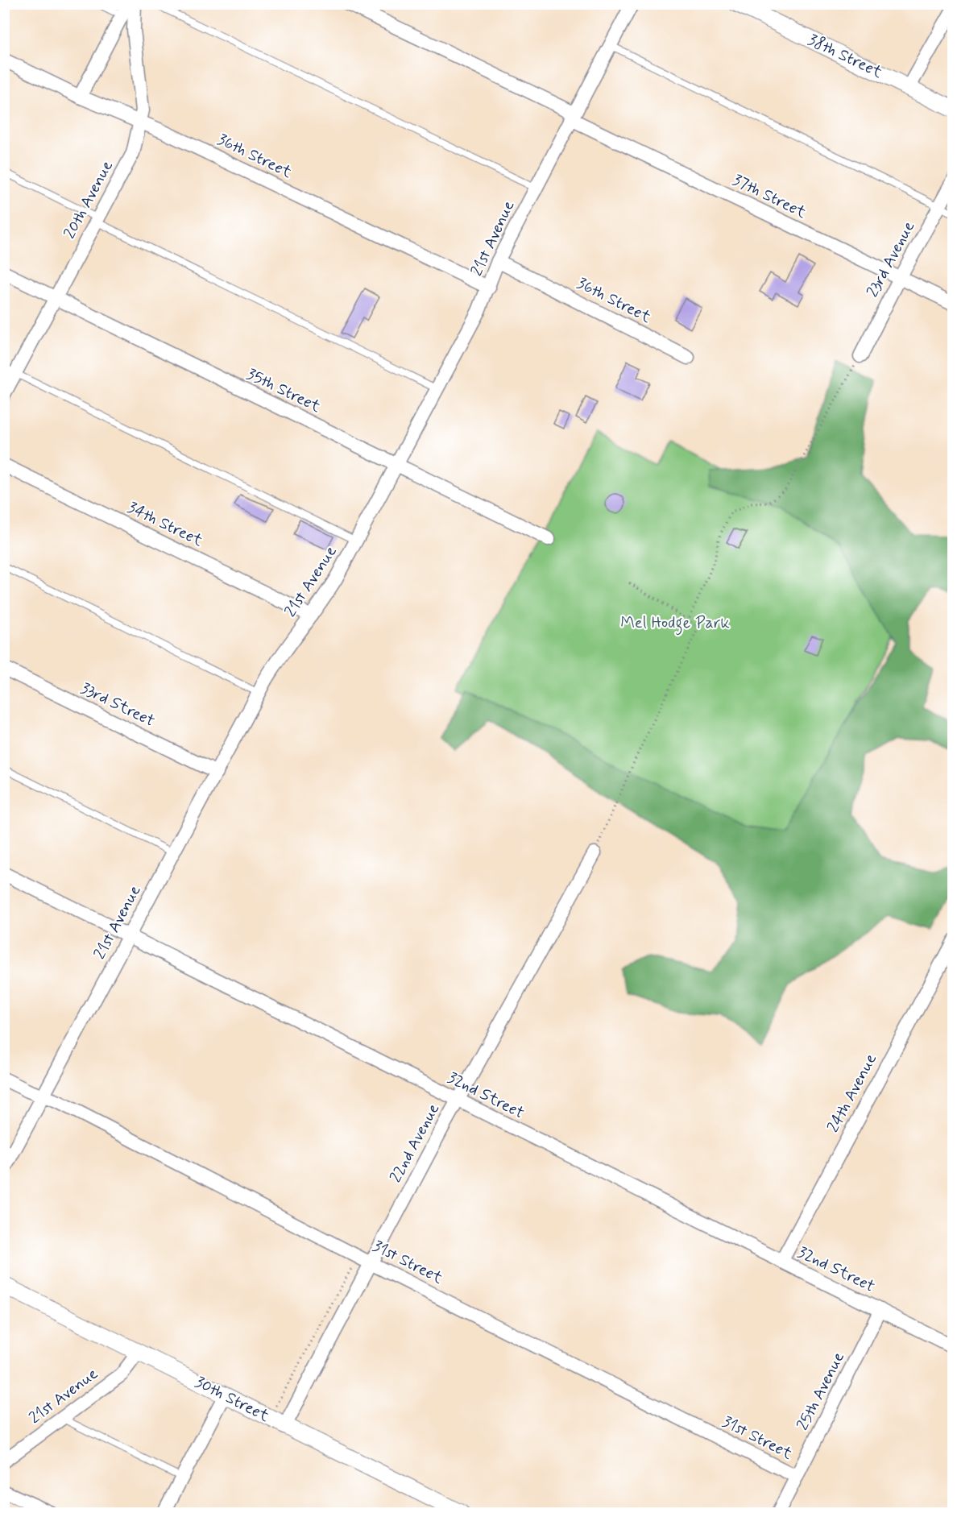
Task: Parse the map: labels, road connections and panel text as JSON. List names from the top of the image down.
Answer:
{
  "streets": {
    "street": [
      "38th Street",
      "36th Street",
      "37th Street",
      "20th Avenue",
      "21st Avenue",
      "23rd Avenue",
      "35th Street",
      "34th Street",
      "33rd Street",
      "24th Avenue",
      "32nd Street",
      "22nd Avenue",
      "31st Street",
      "25th Avenue",
      "30th Street"
    ]
  },
  "crossings": [
    ["36th Street", "20th Avenue"],
    ["36th Street", "21st Avenue"],
    ["37th Street", "21st Avenue"],
    ["37th Street", "23rd Avenue"],
    ["20th Avenue", "35th Street"],
    ["21st Avenue", "35th Street"],
    ["21st Avenue", "34th Street"],
    ["21st Avenue", "33rd Street"],
    ["21st Avenue", "32nd Street"],
    ["21st Avenue", "31st Street"],
    ["21st Avenue", "30th Street"],
    ["24th Avenue", "32nd Street"],
    ["32nd Street", "22nd Avenue"],
    ["32nd Street", "25th Avenue"],
    ["22nd Avenue", "31st Street"],
    ["22nd Avenue", "30th Street"],
    ["31st Street", "25th Avenue"]
  ],
  "parks": ["Mel Hodge Park"]
}
